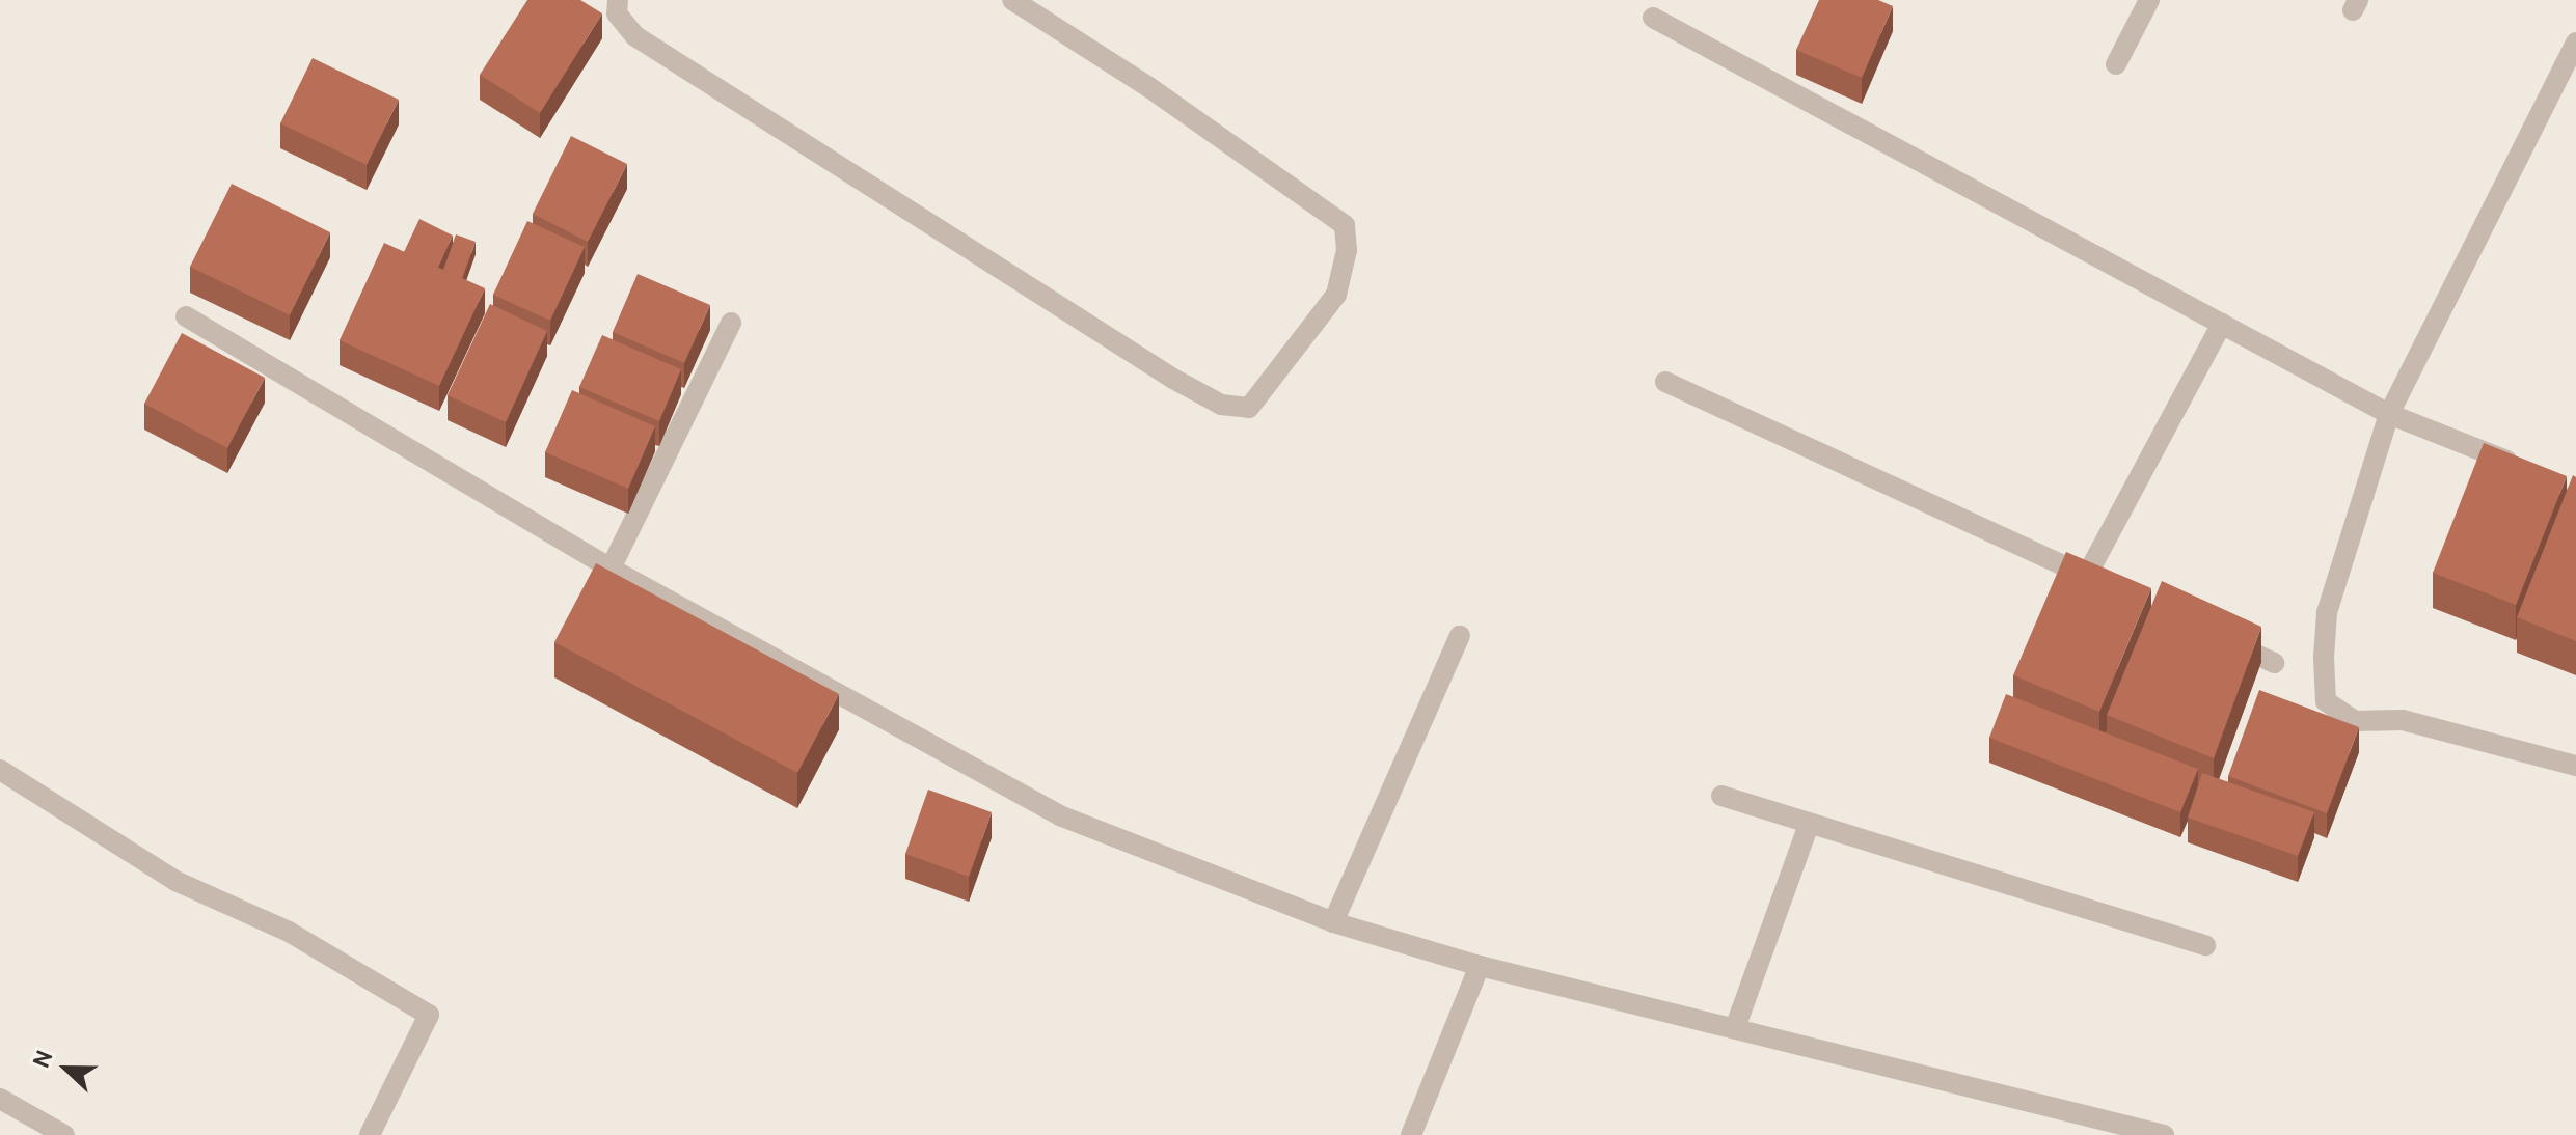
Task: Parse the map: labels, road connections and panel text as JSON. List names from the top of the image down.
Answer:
{
  "north": "left"
}
